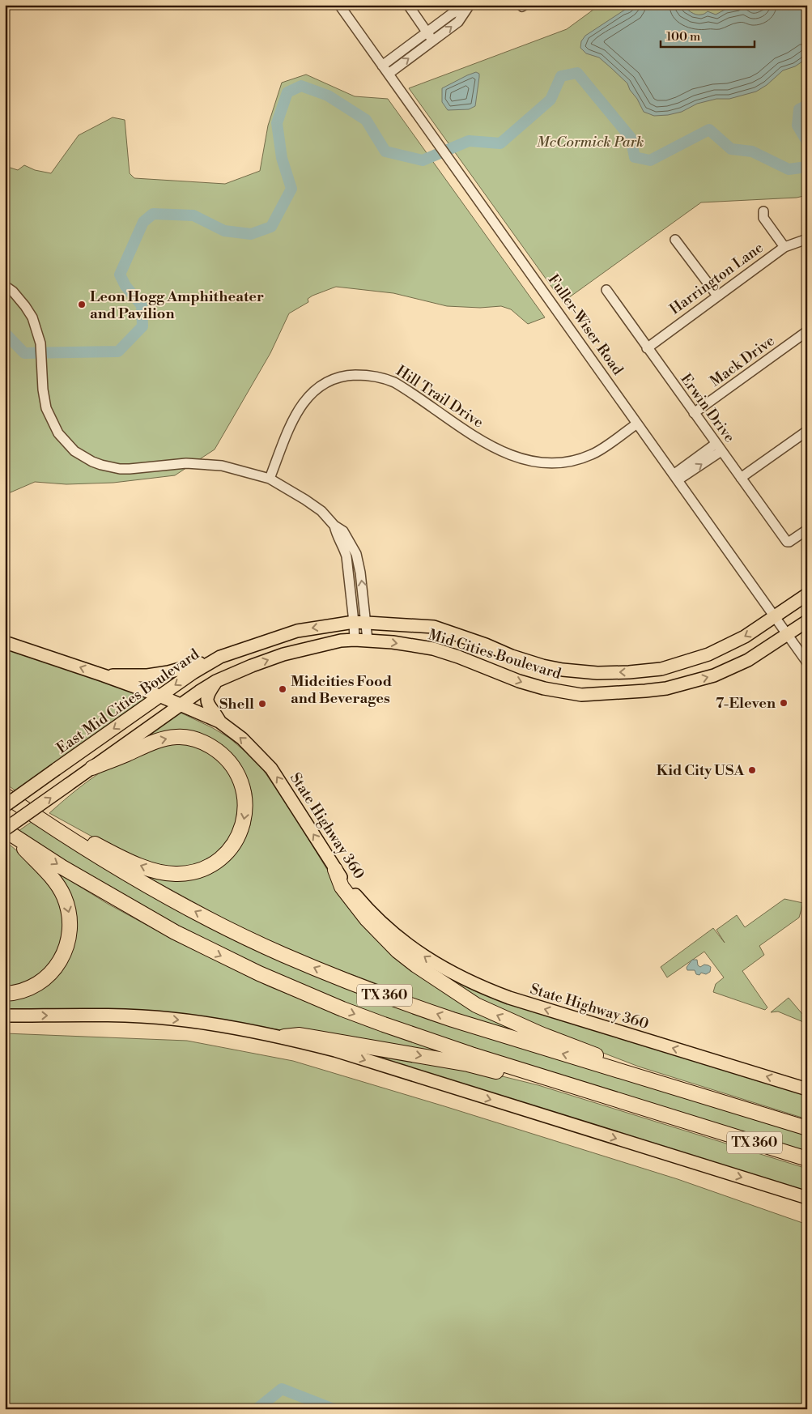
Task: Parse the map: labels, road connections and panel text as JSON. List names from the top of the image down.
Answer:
{
  "streets": {
    "highway": ["TX 360"],
    "main road": ["Mid Cities Boulevard", "East Mid Cities Boulevard", "State Highway 360"],
    "street": [
      "Harrington Lane",
      "Fuller-Wiser Road",
      "Mack Drive",
      "Hill Trail Drive",
      "Erwin Drive"
    ]
  },
  "crossings": [
    ["Harrington Lane", "Erwin Drive"],
    ["Fuller-Wiser Road", "Hill Trail Drive"],
    ["Fuller-Wiser Road", "Mid Cities Boulevard"],
    ["Fuller-Wiser Road", "East Mid Cities Boulevard"],
    ["Mack Drive", "Erwin Drive"],
    ["East Mid Cities Boulevard", "State Highway 360"]
  ],
  "one_way": ["Mid Cities Boulevard"],
  "parks": ["McCormick Park"],
  "places": [
    "Leon Hogg Amphitheater and Pavilion",
    "Midcities Food and Beverages",
    "7-Eleven",
    "Shell",
    "Kid City USA"
  ],
  "scale_bar": "100 m"
}
